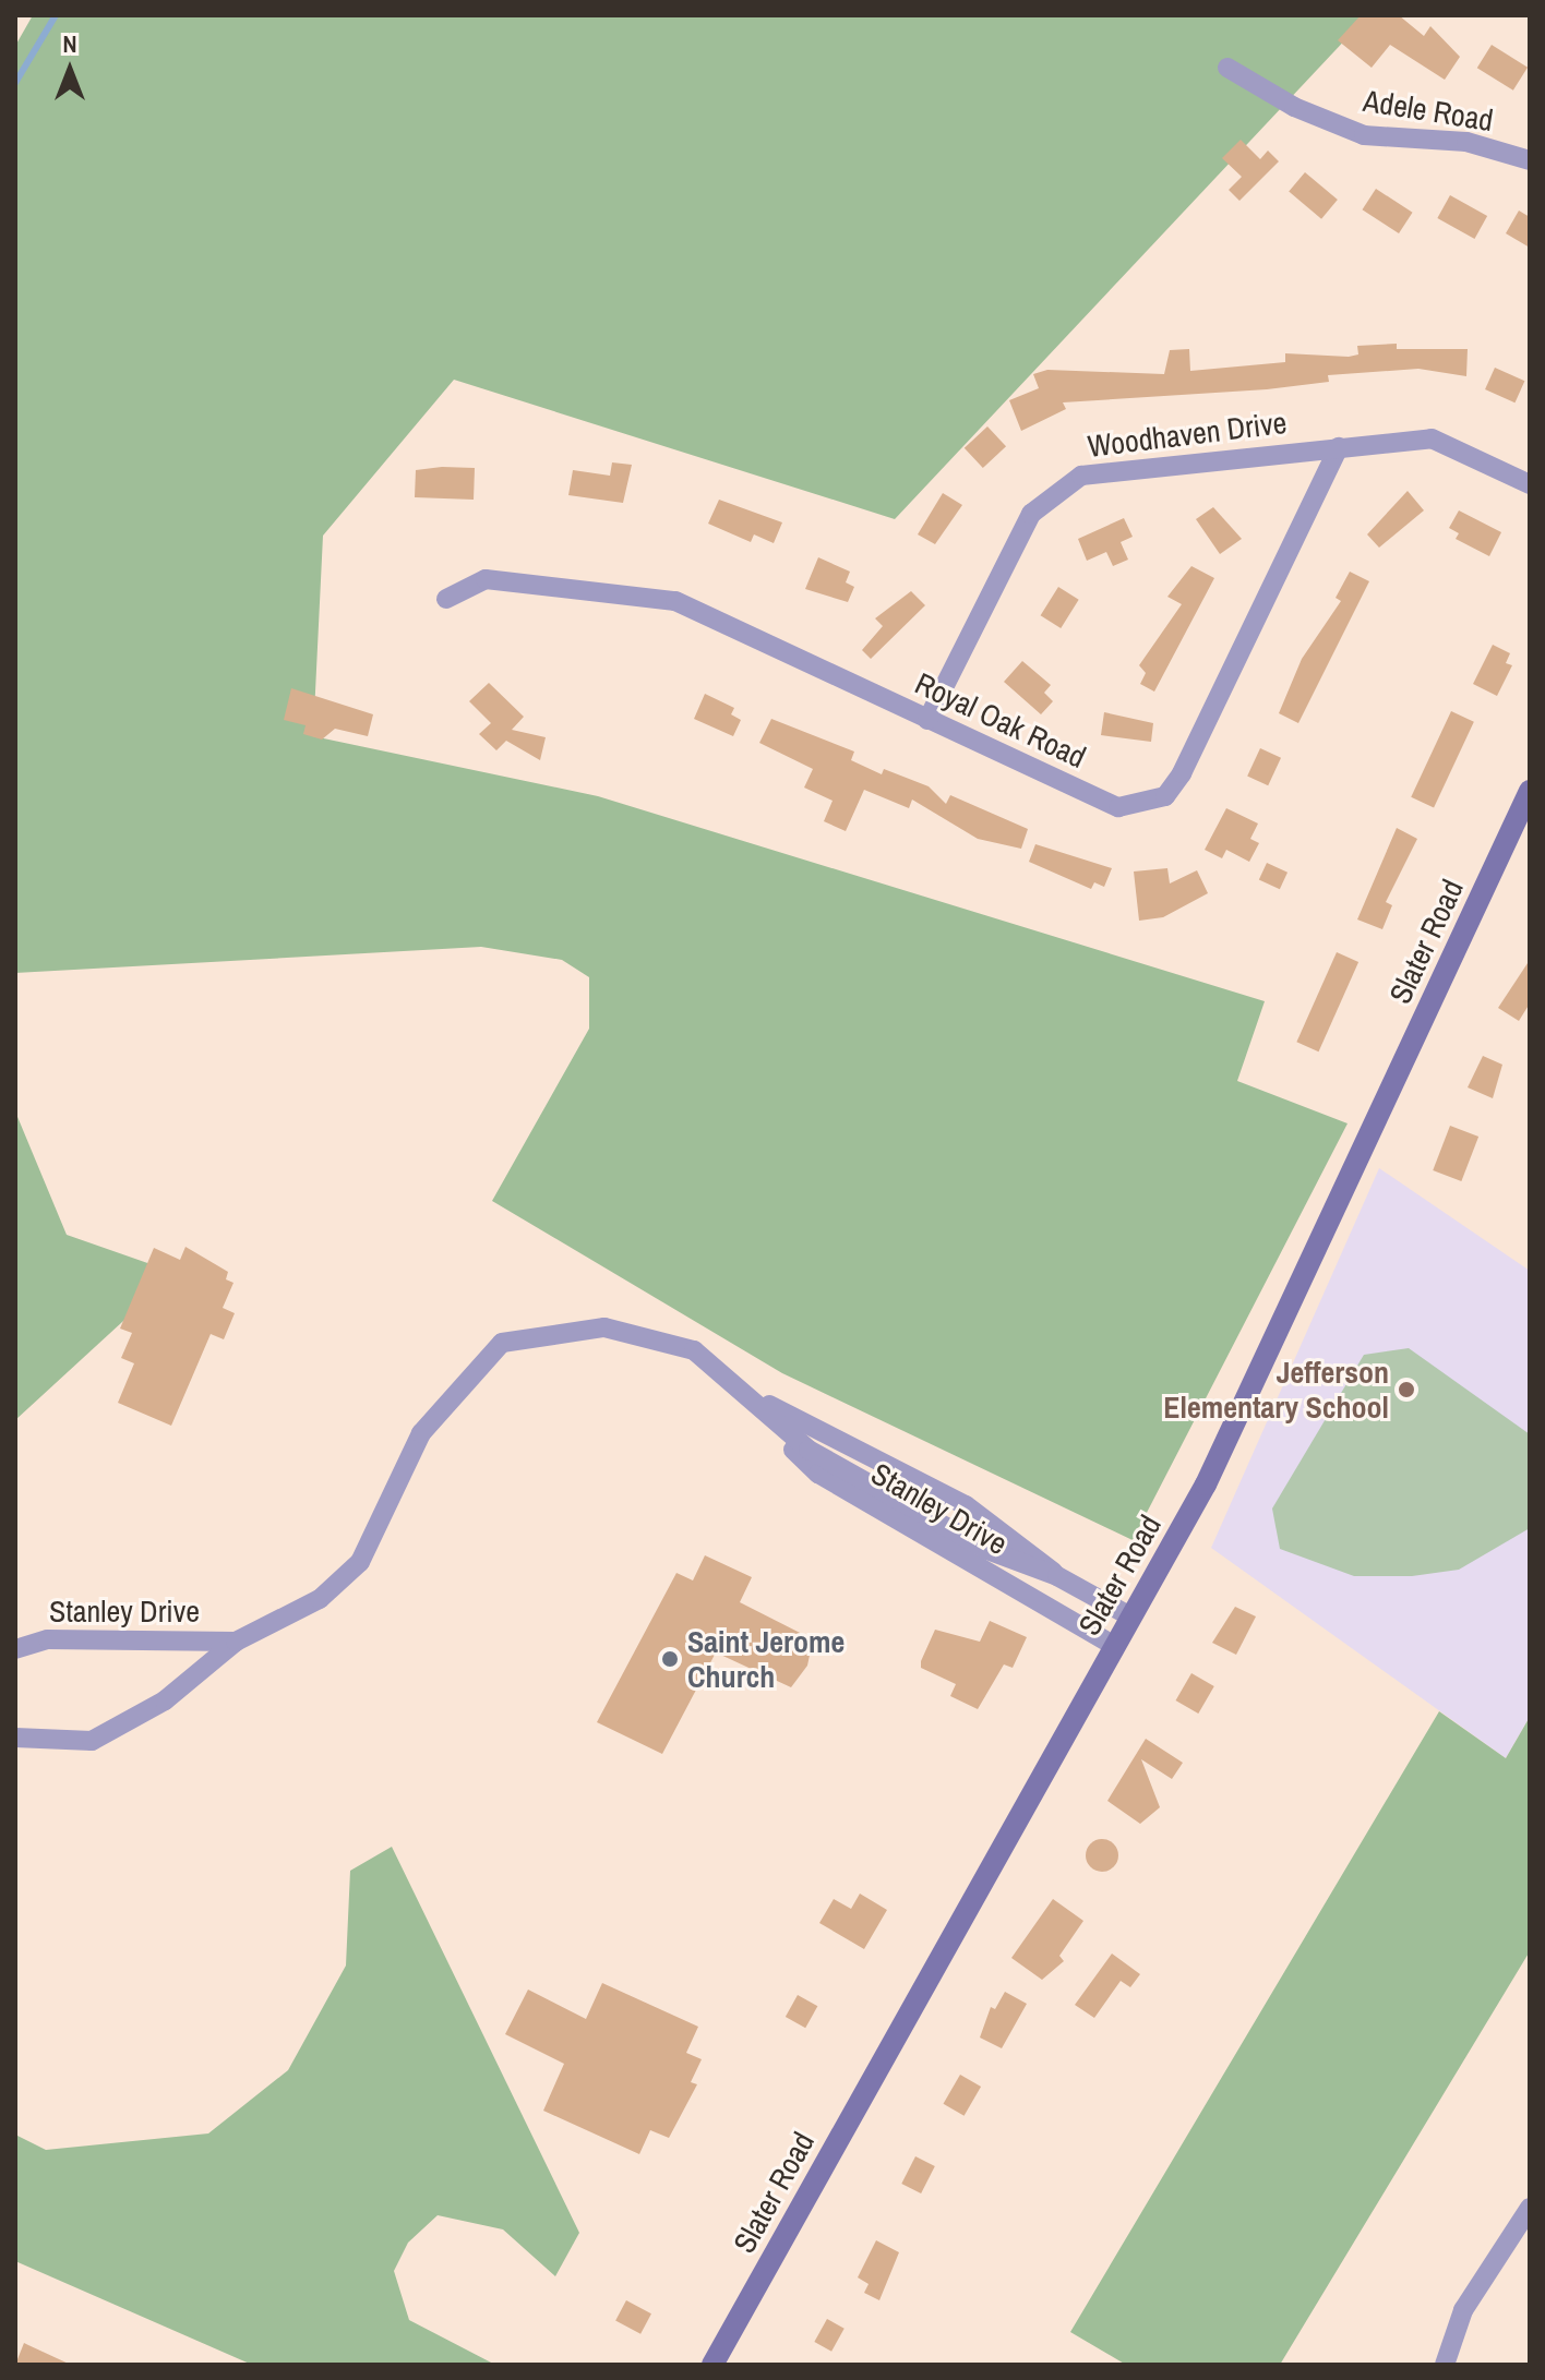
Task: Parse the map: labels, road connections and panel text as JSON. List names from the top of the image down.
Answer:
{
  "streets": {
    "main road": ["Slater Road"],
    "street": [
      "Adele Road",
      "Woodhaven Drive",
      "Royal Oak Road",
      "Stanley Drive"
    ]
  },
  "crossings": [
    ["Woodhaven Drive", "Royal Oak Road"],
    ["Slater Road", "Stanley Drive"]
  ],
  "places": ["Jefferson Elementary School", "Saint Jerome Church"],
  "north": "top"
}
